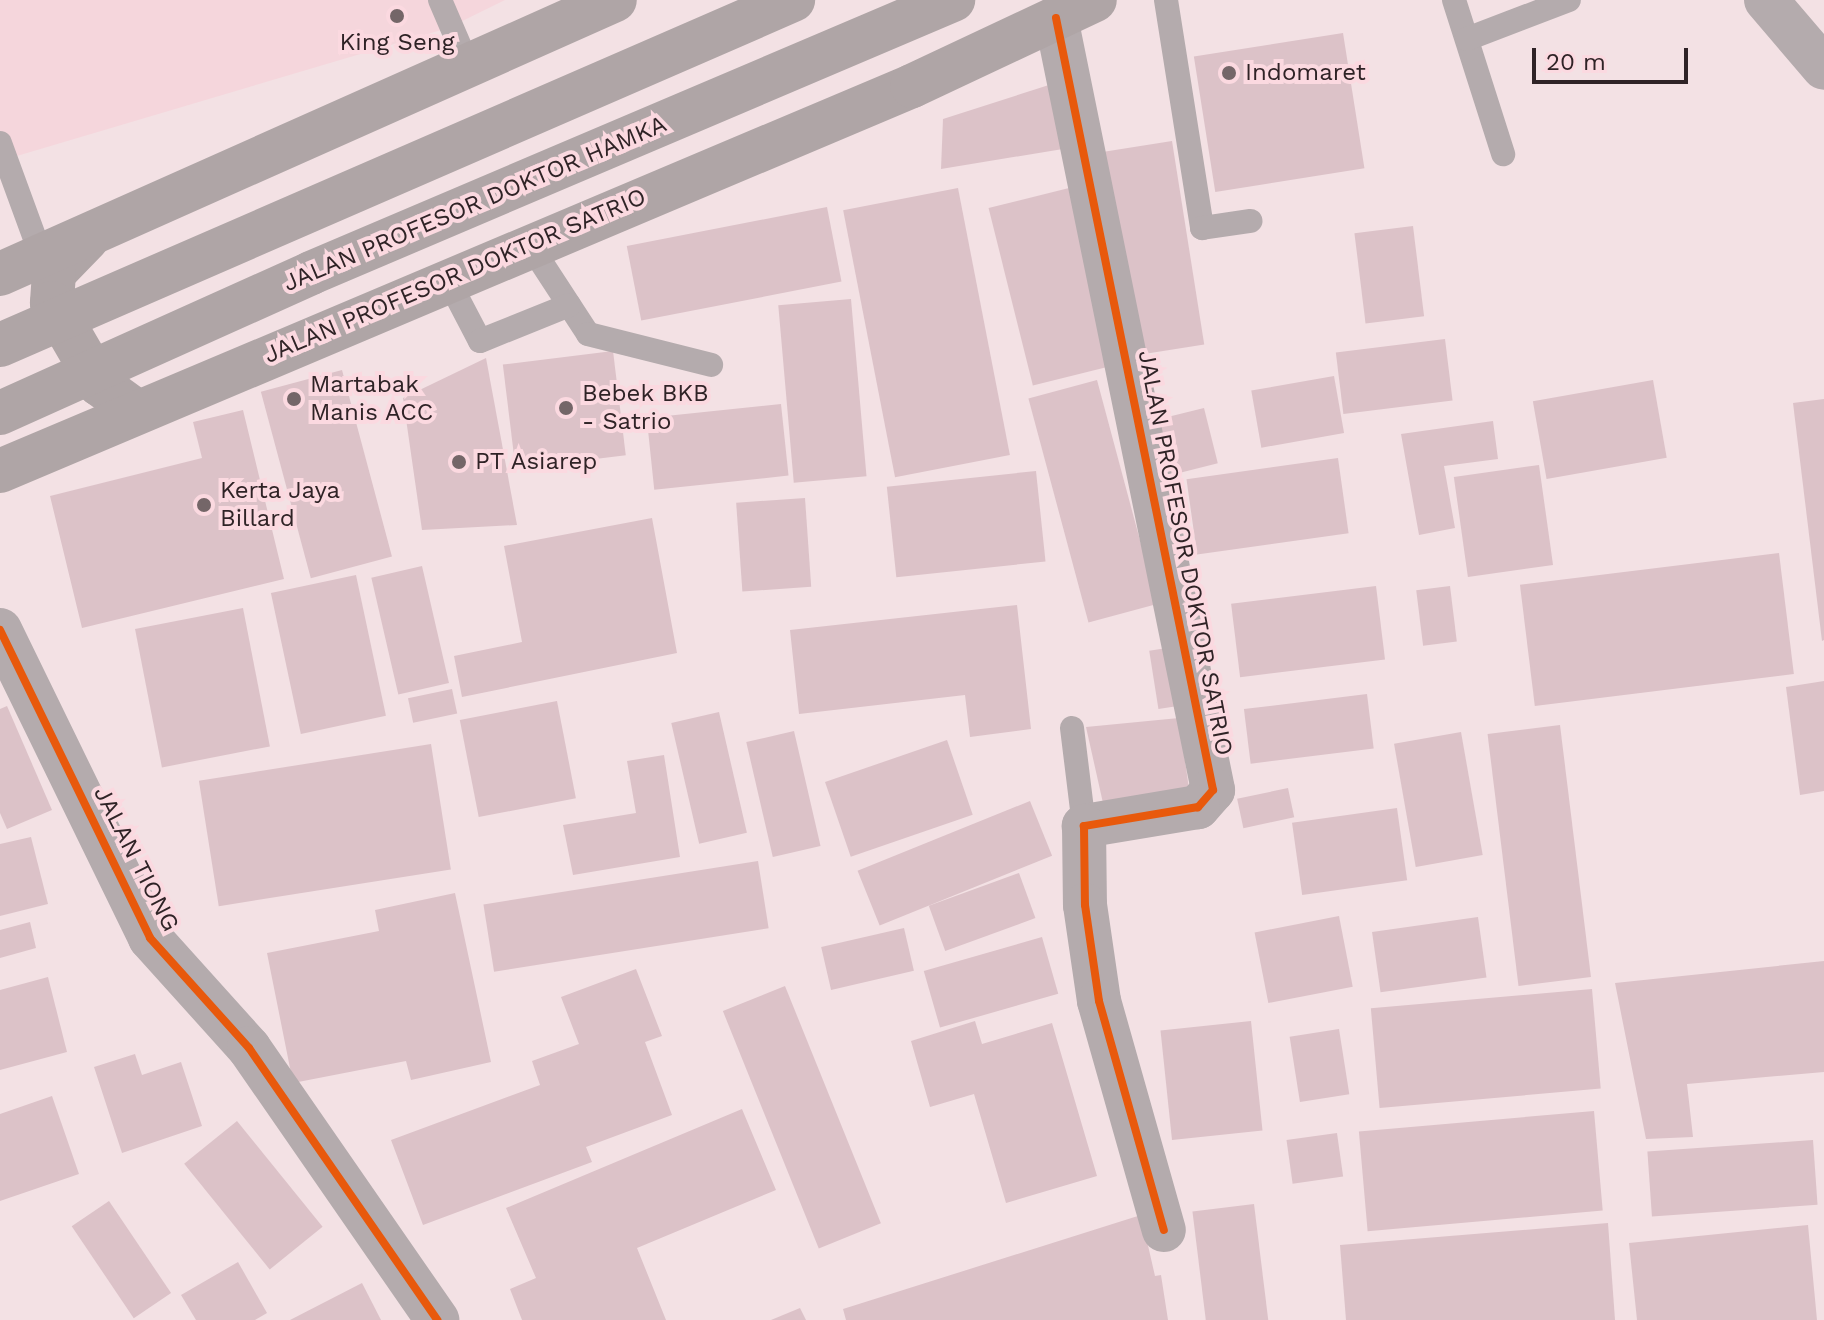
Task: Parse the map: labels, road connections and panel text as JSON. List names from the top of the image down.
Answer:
{
  "streets": {
    "main road": ["JALAN PROFESOR DOKTOR HAMKA", "JALAN PROFESOR DOKTOR SATRIO"],
    "street": ["JALAN TIONG"]
  },
  "places": [
    "King Seng",
    "Indomaret",
    "Martabak Manis ACC",
    "Bebek BKB - Satrio",
    "PT Asiarep",
    "Kerta Jaya Billard"
  ],
  "scale_bar": "20 m"
}
